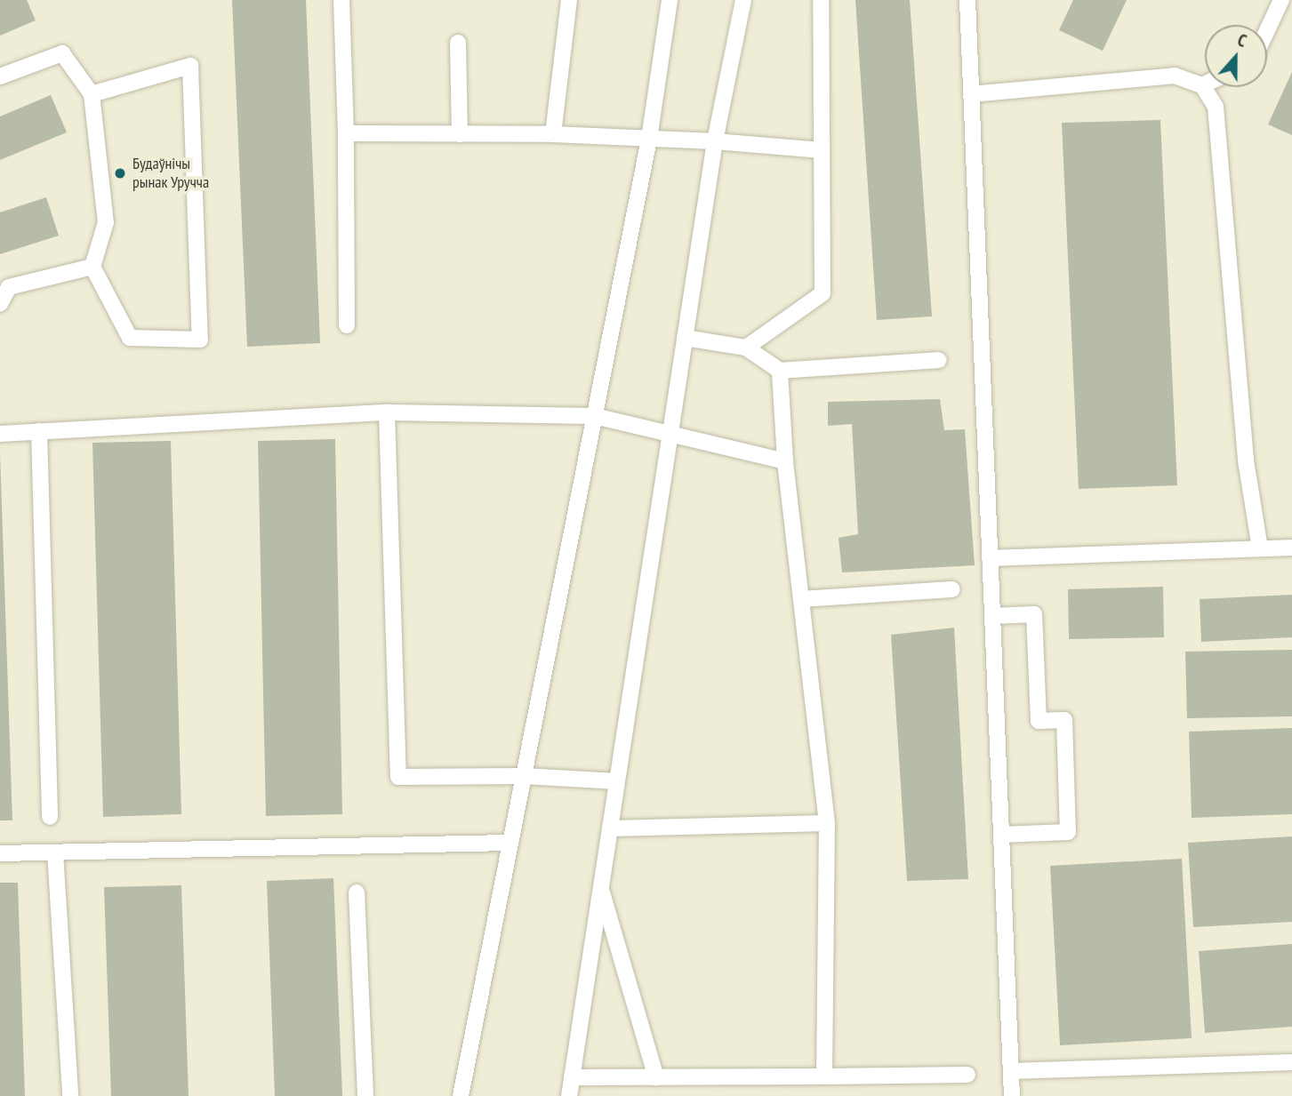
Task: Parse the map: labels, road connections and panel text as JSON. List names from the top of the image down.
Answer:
{
  "places": ["Будаўнічы рынак Уручча"],
  "north": "top"
}
